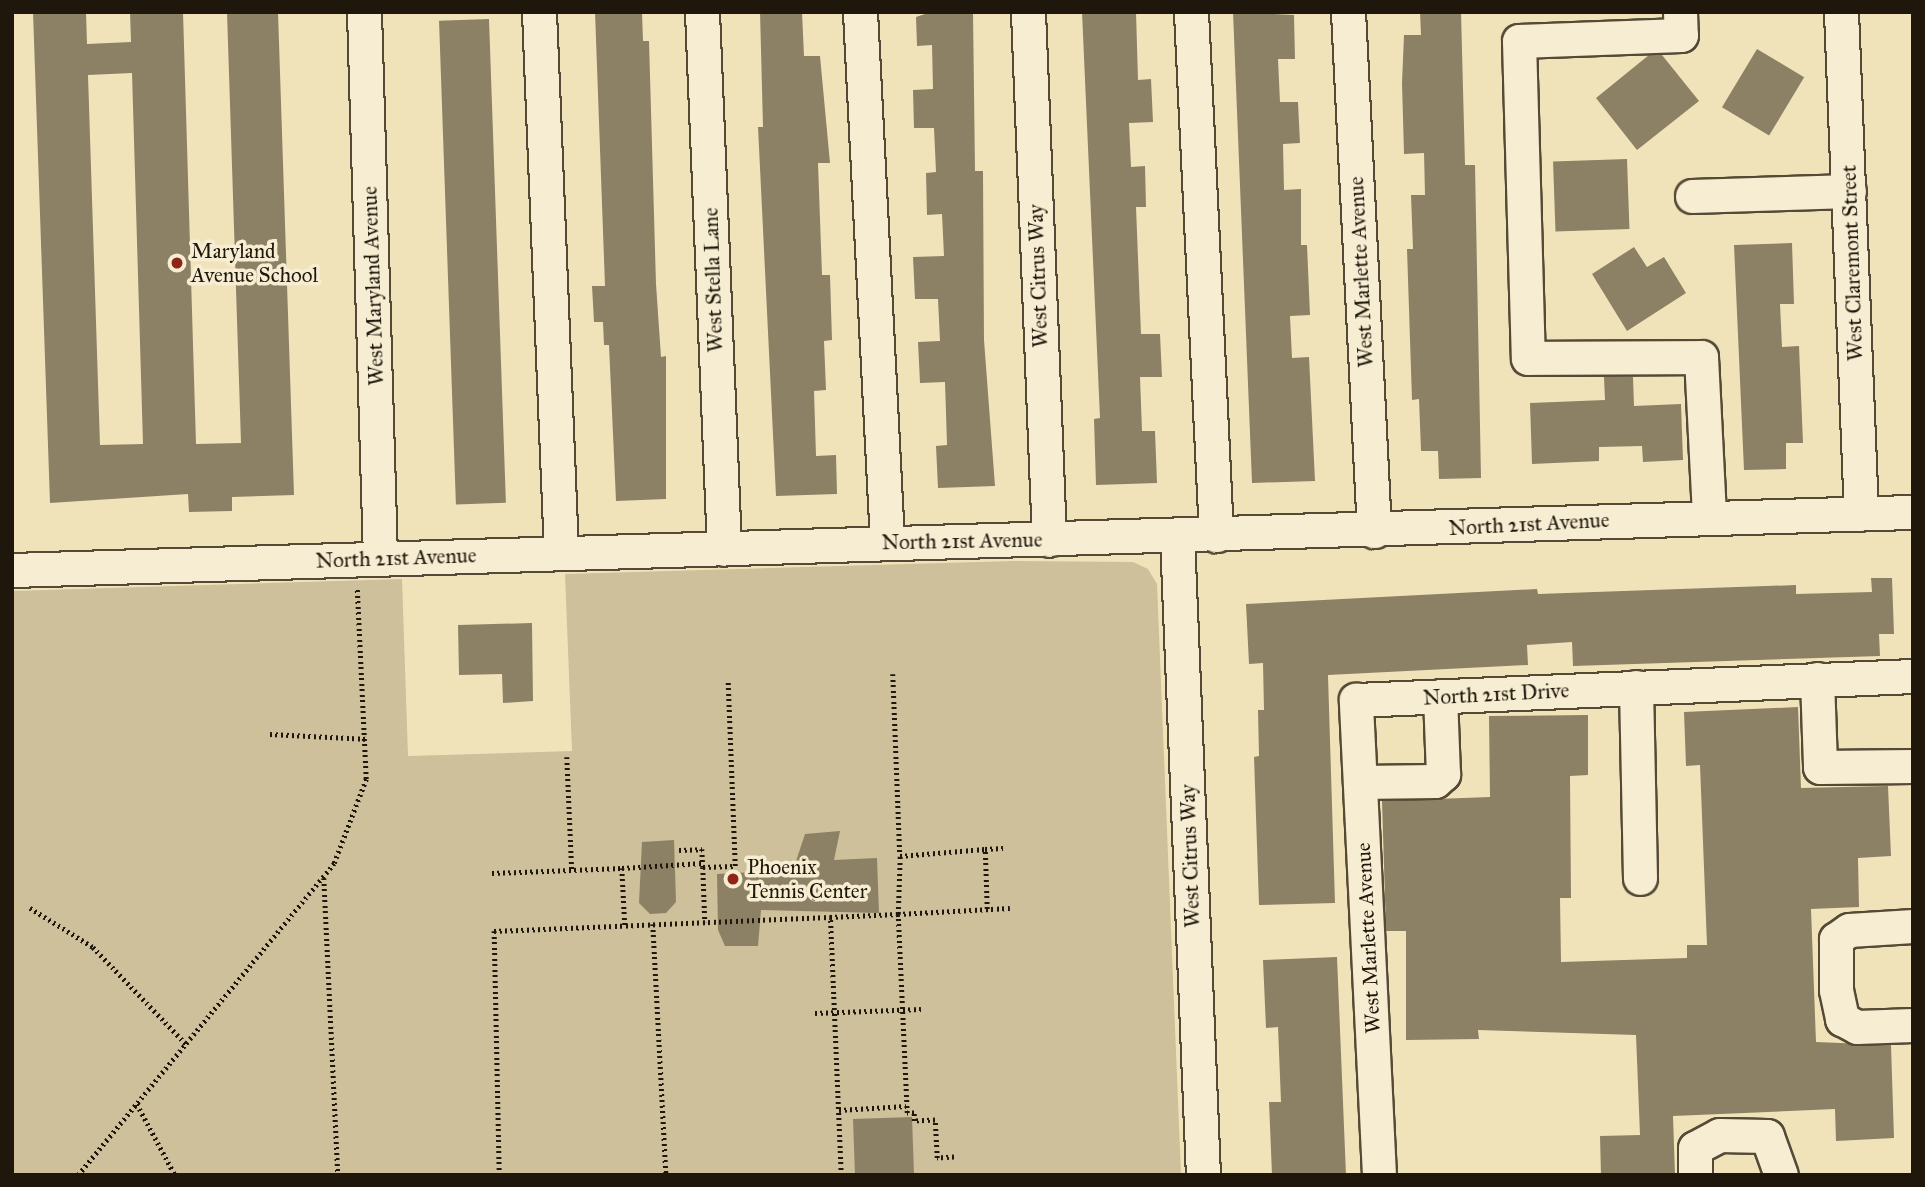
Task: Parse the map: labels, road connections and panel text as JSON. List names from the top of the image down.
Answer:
{
  "streets": {
    "street": [
      "West Claremont Street",
      "West Marlette Avenue",
      "West Citrus Way",
      "West Stella Lane",
      "West Maryland Avenue",
      "North 21st Avenue",
      "North 21st Drive"
    ]
  },
  "crossings": [
    ["West Claremont Street", "North 21st Avenue"],
    ["West Marlette Avenue", "North 21st Avenue"],
    ["West Marlette Avenue", "North 21st Drive"],
    ["West Citrus Way", "North 21st Avenue"],
    ["West Stella Lane", "North 21st Avenue"],
    ["West Maryland Avenue", "North 21st Avenue"]
  ],
  "places": ["Maryland Avenue School", "Phoenix Tennis Center"]
}
